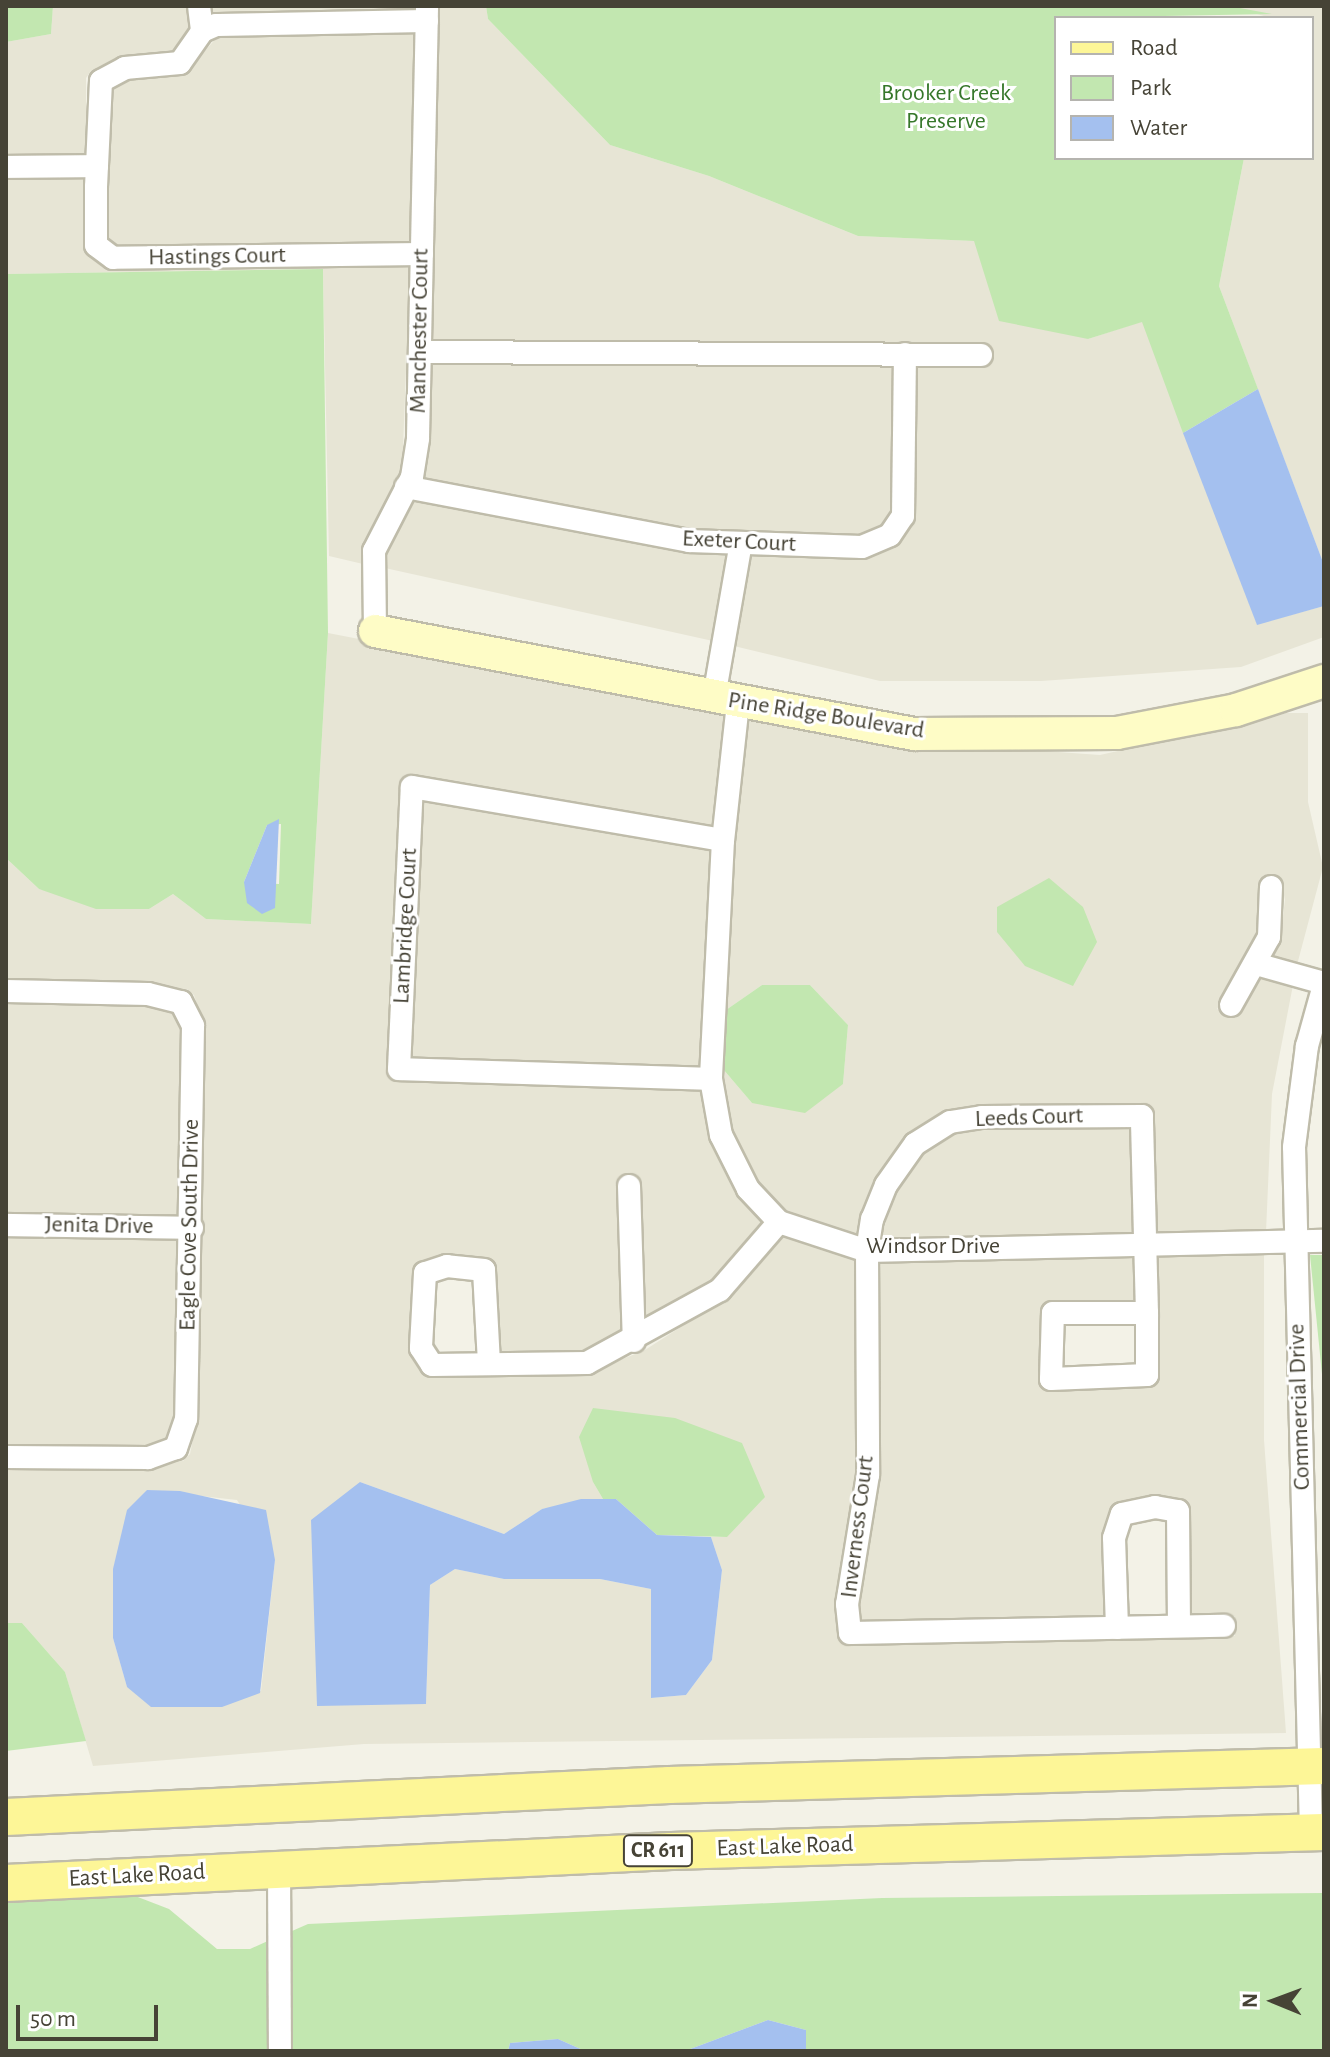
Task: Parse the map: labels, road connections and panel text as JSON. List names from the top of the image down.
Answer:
{
  "streets": {
    "main road": ["East Lake Road", "CR 611"],
    "street": [
      "Hastings Court",
      "Manchester Court",
      "Exeter Court",
      "Pine Ridge Boulevard",
      "Lambridge Court",
      "Leeds Court",
      "Eagle Cove South Drive",
      "Jenita Drive",
      "Windsor Drive",
      "Commercial Drive",
      "Inverness Court"
    ]
  },
  "crossings": [
    ["Hastings Court", "Manchester Court"],
    ["Manchester Court", "Exeter Court"],
    ["Manchester Court", "Pine Ridge Boulevard"],
    ["Exeter Court", "Windsor Drive"],
    ["Pine Ridge Boulevard", "Windsor Drive"],
    ["Lambridge Court", "Windsor Drive"],
    ["Leeds Court", "Windsor Drive"],
    ["Leeds Court", "Inverness Court"],
    ["Eagle Cove South Drive", "Jenita Drive"],
    ["Windsor Drive", "Commercial Drive"],
    ["Windsor Drive", "Inverness Court"],
    ["Commercial Drive", "East Lake Road"]
  ],
  "parks": ["Brooker Creek Preserve"],
  "legend": ["Road", "Park", "Water"],
  "scale_bar": "50 m",
  "north": "left"
}
